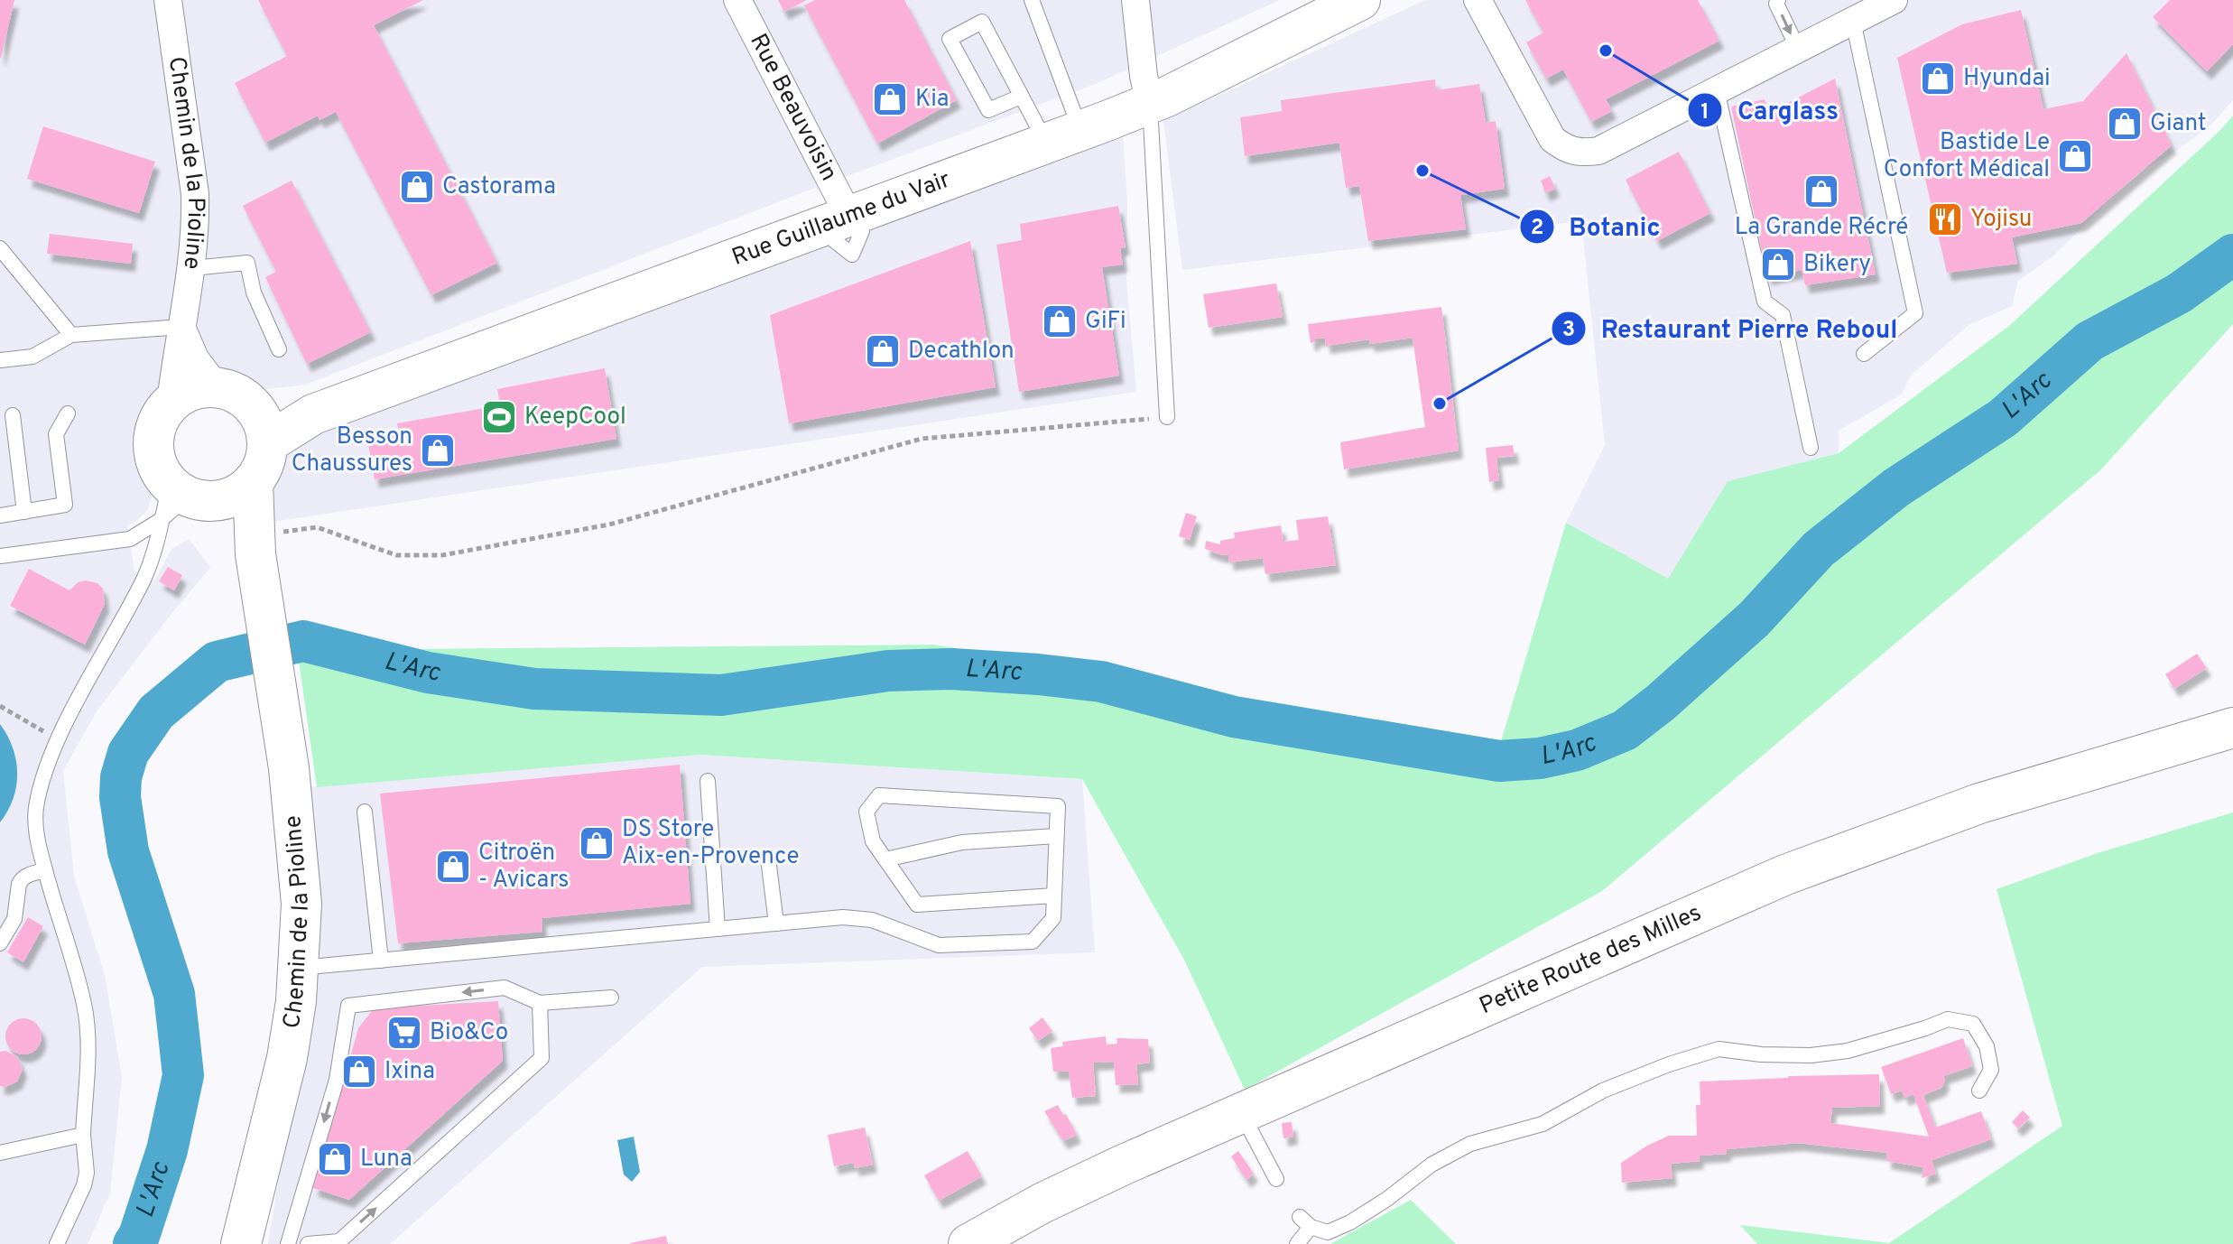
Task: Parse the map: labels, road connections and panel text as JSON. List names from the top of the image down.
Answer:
{
  "streets": {
    "main road": ["Chemin de la Pioline", "Rue Guillaume du Vair", "Petite Route des Milles"],
    "street": ["Rue Beauvoisin"]
  },
  "crossings": [
    ["Rue Beauvoisin", "Rue Guillaume du Vair"],
    ["Chemin de la Pioline", "Rue Guillaume du Vair"]
  ],
  "water": ["L'Arc"],
  "places": {
    "other": ["Carglass", "Botanic", "Restaurant Pierre Reboul"],
    "shop": [
      "Hyundai",
      "Kia",
      "Giant",
      "Bastide Le Confort Médical",
      "Castorama",
      "La Grande Récré",
      "Bikery",
      "GiFi",
      "Decathlon",
      "Besson Chaussures",
      "DS Store Aix-en-Provence",
      "Citroën - Avicars",
      "Ixina",
      "Luna"
    ],
    "restaurant": ["Yojisu"],
    "sports": ["KeepCool"],
    "supermarket": ["Bio&Co"]
  }
}
